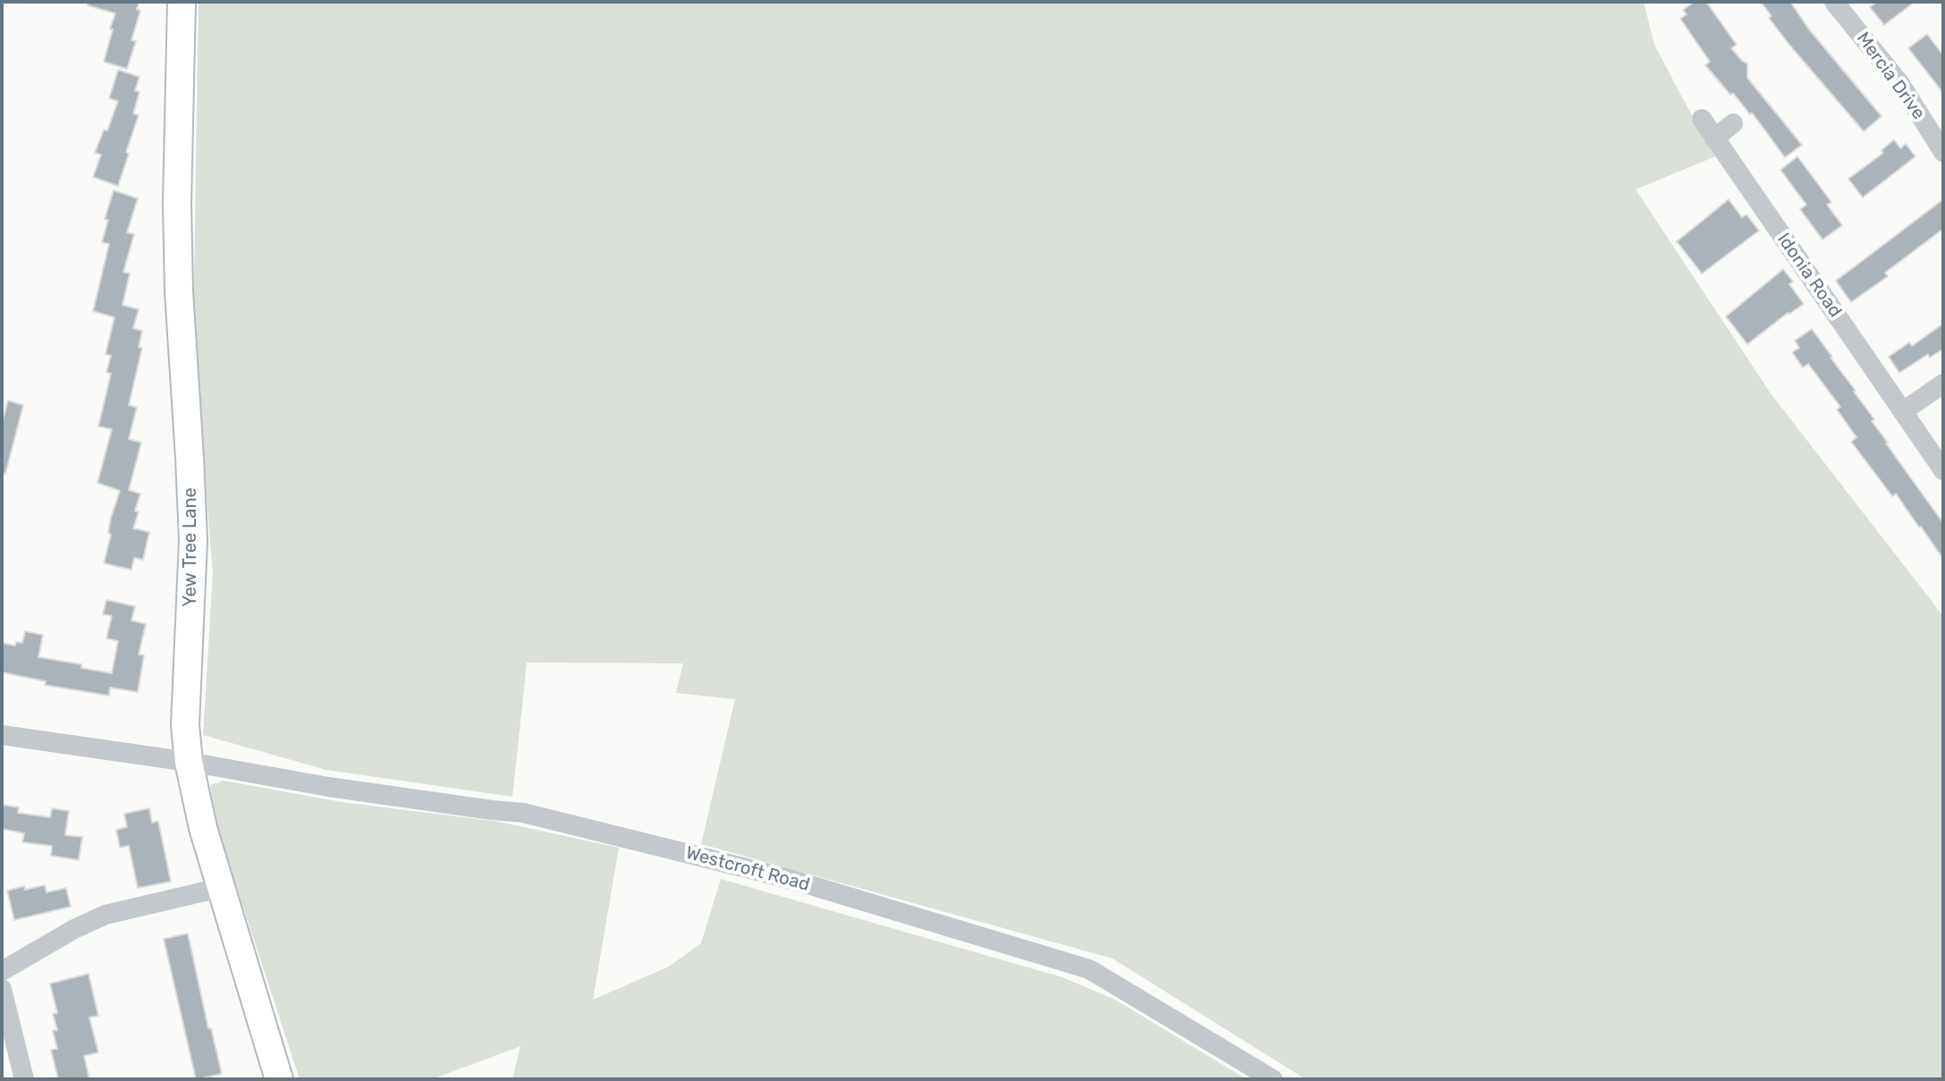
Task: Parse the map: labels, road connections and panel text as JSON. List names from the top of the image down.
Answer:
{
  "streets": {
    "street": [
      "Mercia Drive",
      "Idonia Road",
      "Yew Tree Lane",
      "Westcroft Road"
    ]
  },
  "crossings": [
    ["Yew Tree Lane", "Westcroft Road"]
  ]
}
